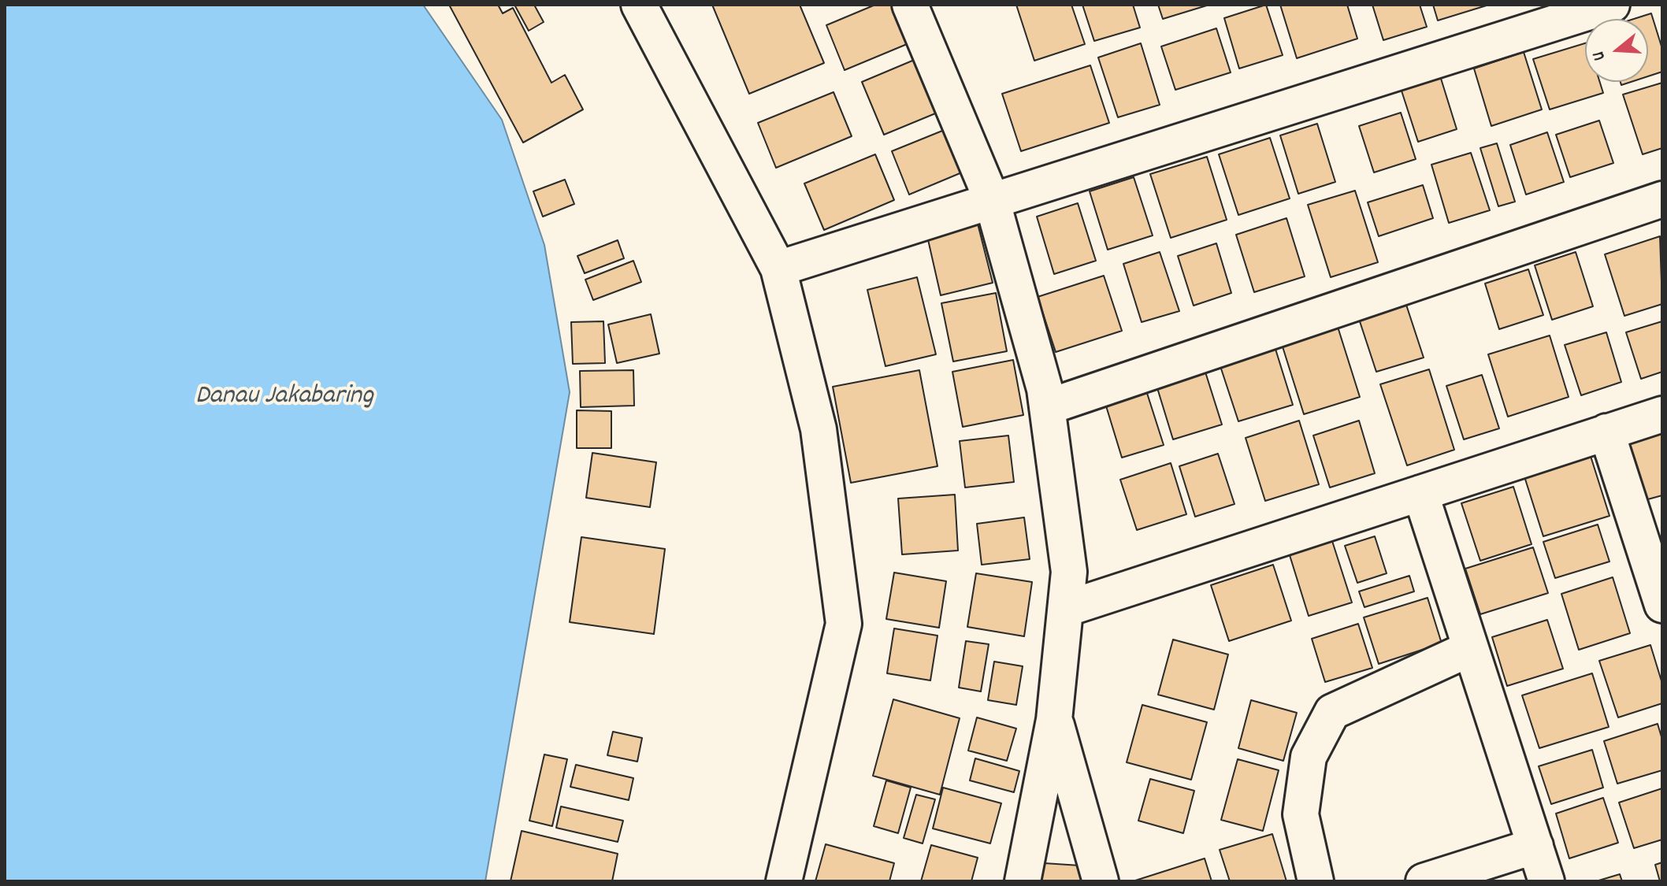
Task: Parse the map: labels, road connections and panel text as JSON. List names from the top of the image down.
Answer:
{
  "water": ["Danau Jakabaring"],
  "north": "left"
}
